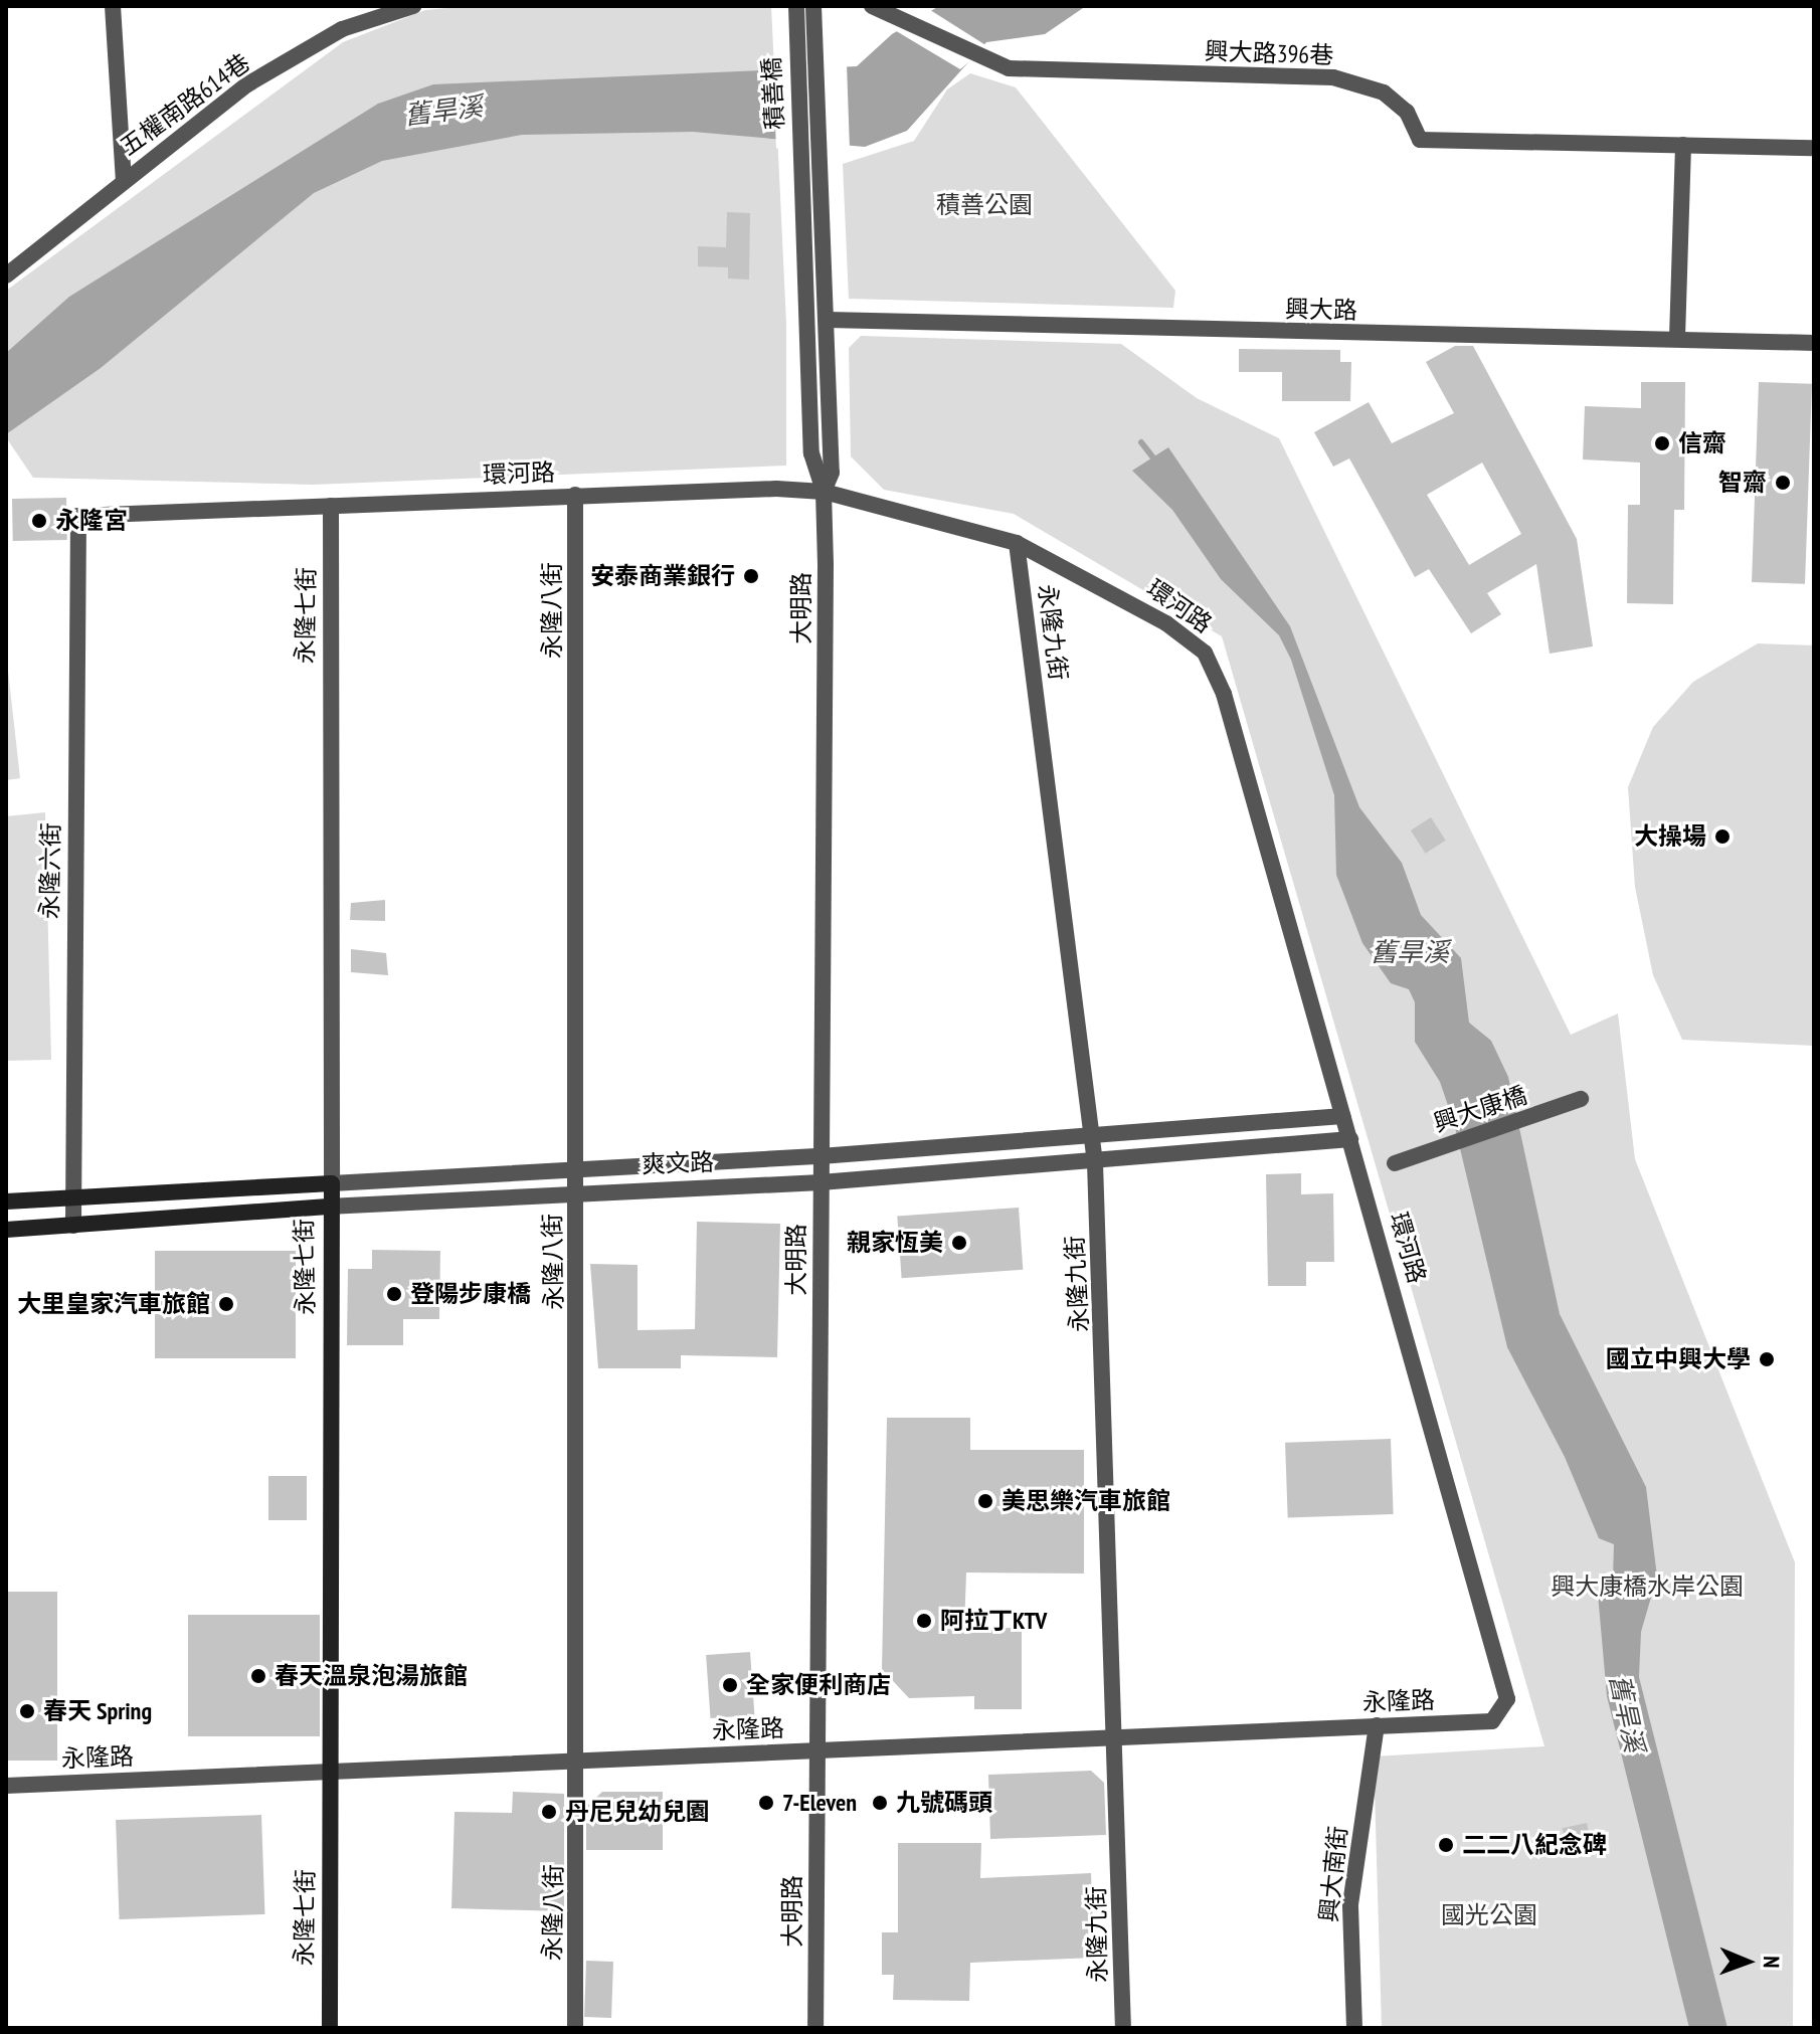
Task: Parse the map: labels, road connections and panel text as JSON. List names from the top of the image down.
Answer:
{
  "streets": {
    "street": [
      "興大路396巷",
      "積善橋",
      "五權南路614巷",
      "興大路",
      "環河路",
      "大明路",
      "永隆八街",
      "永隆七街",
      "永隆九街",
      "永隆六街",
      "興大康橋",
      "爽文路",
      "永隆路",
      "興大南街"
    ]
  },
  "crossings": [
    ["積善橋", "大明路"],
    ["興大路", "大明路"],
    ["環河路", "大明路"],
    ["環河路", "永隆八街"],
    ["環河路", "永隆七街"],
    ["環河路", "永隆九街"],
    ["環河路", "永隆六街"],
    ["環河路", "爽文路"],
    ["環河路", "永隆路"],
    ["大明路", "爽文路"],
    ["大明路", "永隆路"],
    ["永隆八街", "爽文路"],
    ["永隆八街", "永隆路"],
    ["永隆七街", "爽文路"],
    ["永隆七街", "永隆路"],
    ["永隆九街", "爽文路"],
    ["永隆九街", "永隆路"],
    ["永隆六街", "爽文路"],
    ["永隆路", "興大南街"]
  ],
  "water": ["舊旱溪"],
  "parks": ["積善公園", "興大康橋水岸公園", "國光公園"],
  "places": [
    "信齋",
    "智齋",
    "永隆宮",
    "安泰商業銀行",
    "大操場",
    "親家恆美",
    "登陽步康橋",
    "大里皇家汽車旅館",
    "國立中興大學",
    "美思樂汽車旅館",
    "阿拉丁KTV",
    "春天溫泉泡湯旅館",
    "全家便利商店",
    "春天 Spring",
    "7-Eleven",
    "九號碼頭",
    "丹尼兒幼兒園",
    "二二八紀念碑"
  ],
  "north": "right"
}
